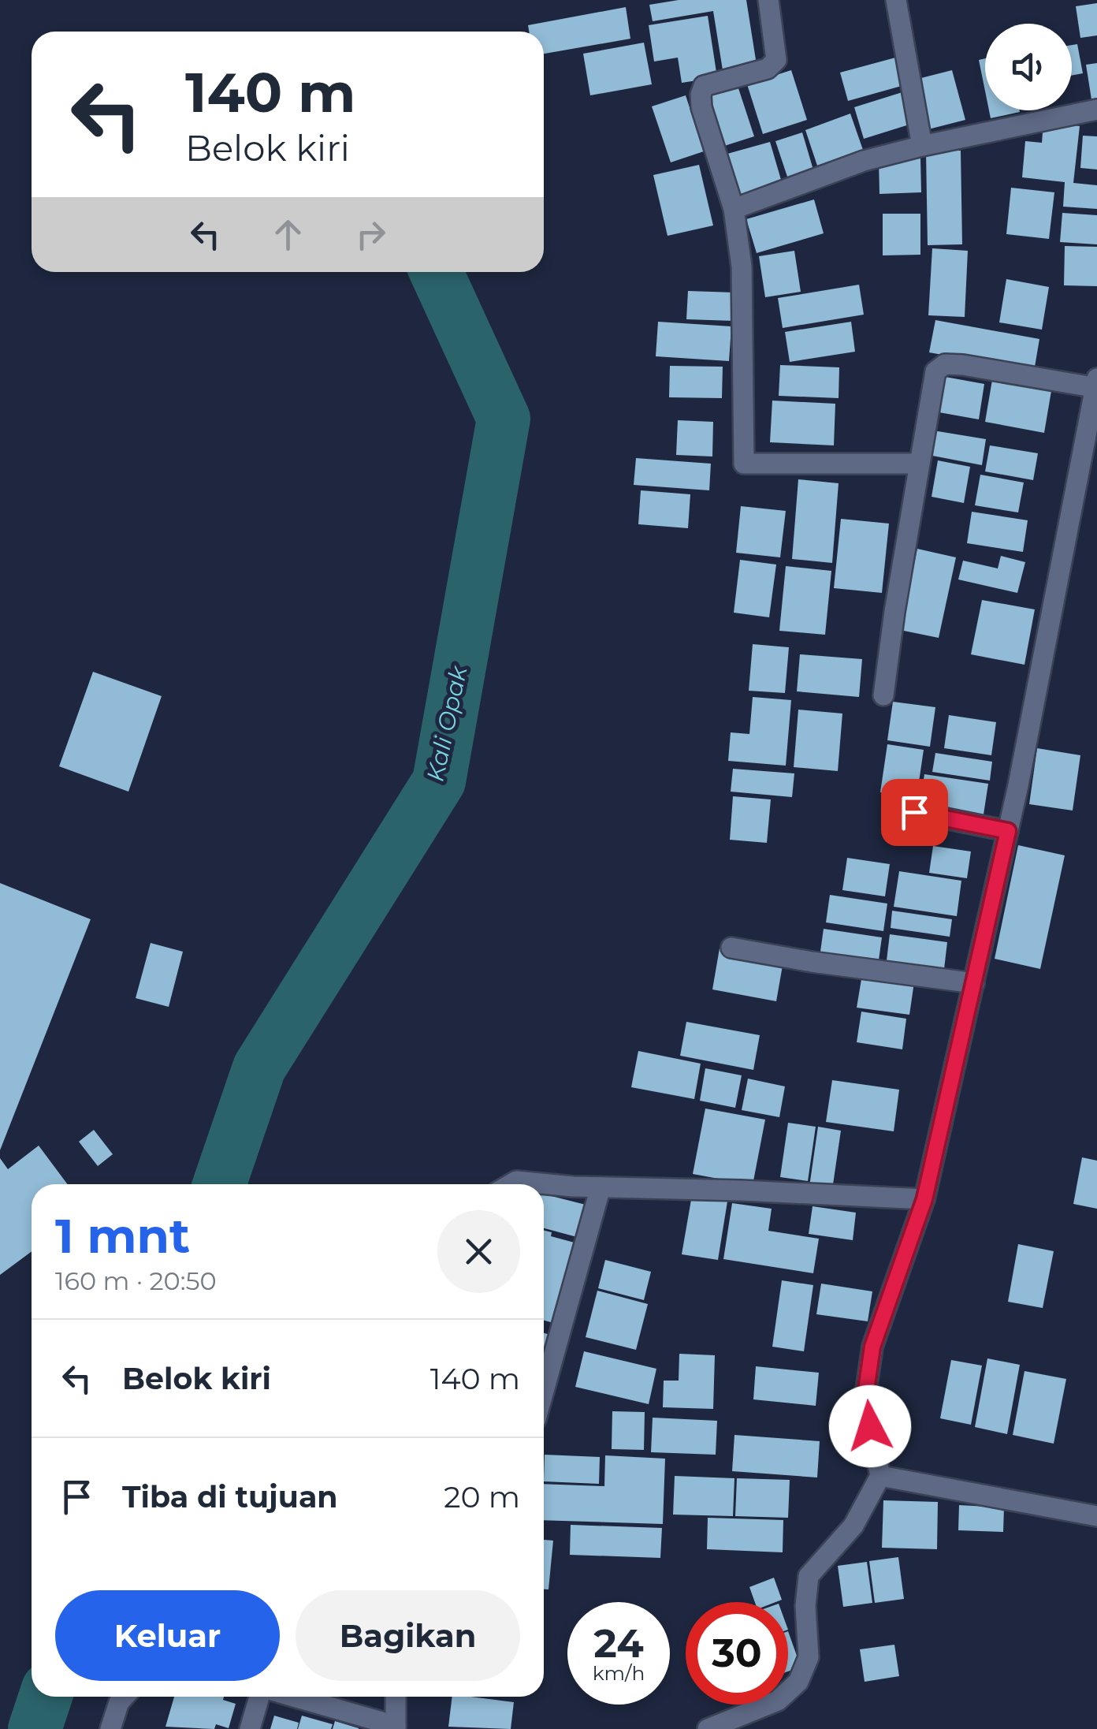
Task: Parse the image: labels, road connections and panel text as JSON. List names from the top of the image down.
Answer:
{
  "water": ["Kali Opak"],
  "page": {
    "turn": ["140 m", "Belok kiri"],
    "heading": ["1 mnt", "160 m · 20:50"],
    "list": [
      {
        "name": "Belok kiri",
        "value": "140 m"
      },
      {
        "name": "Tiba di tujuan",
        "value": "20 m"
      }
    ],
    "buttons": ["Keluar", "Bagikan"],
    "speed": "24 km/h",
    "limit": "30"
  }
}
